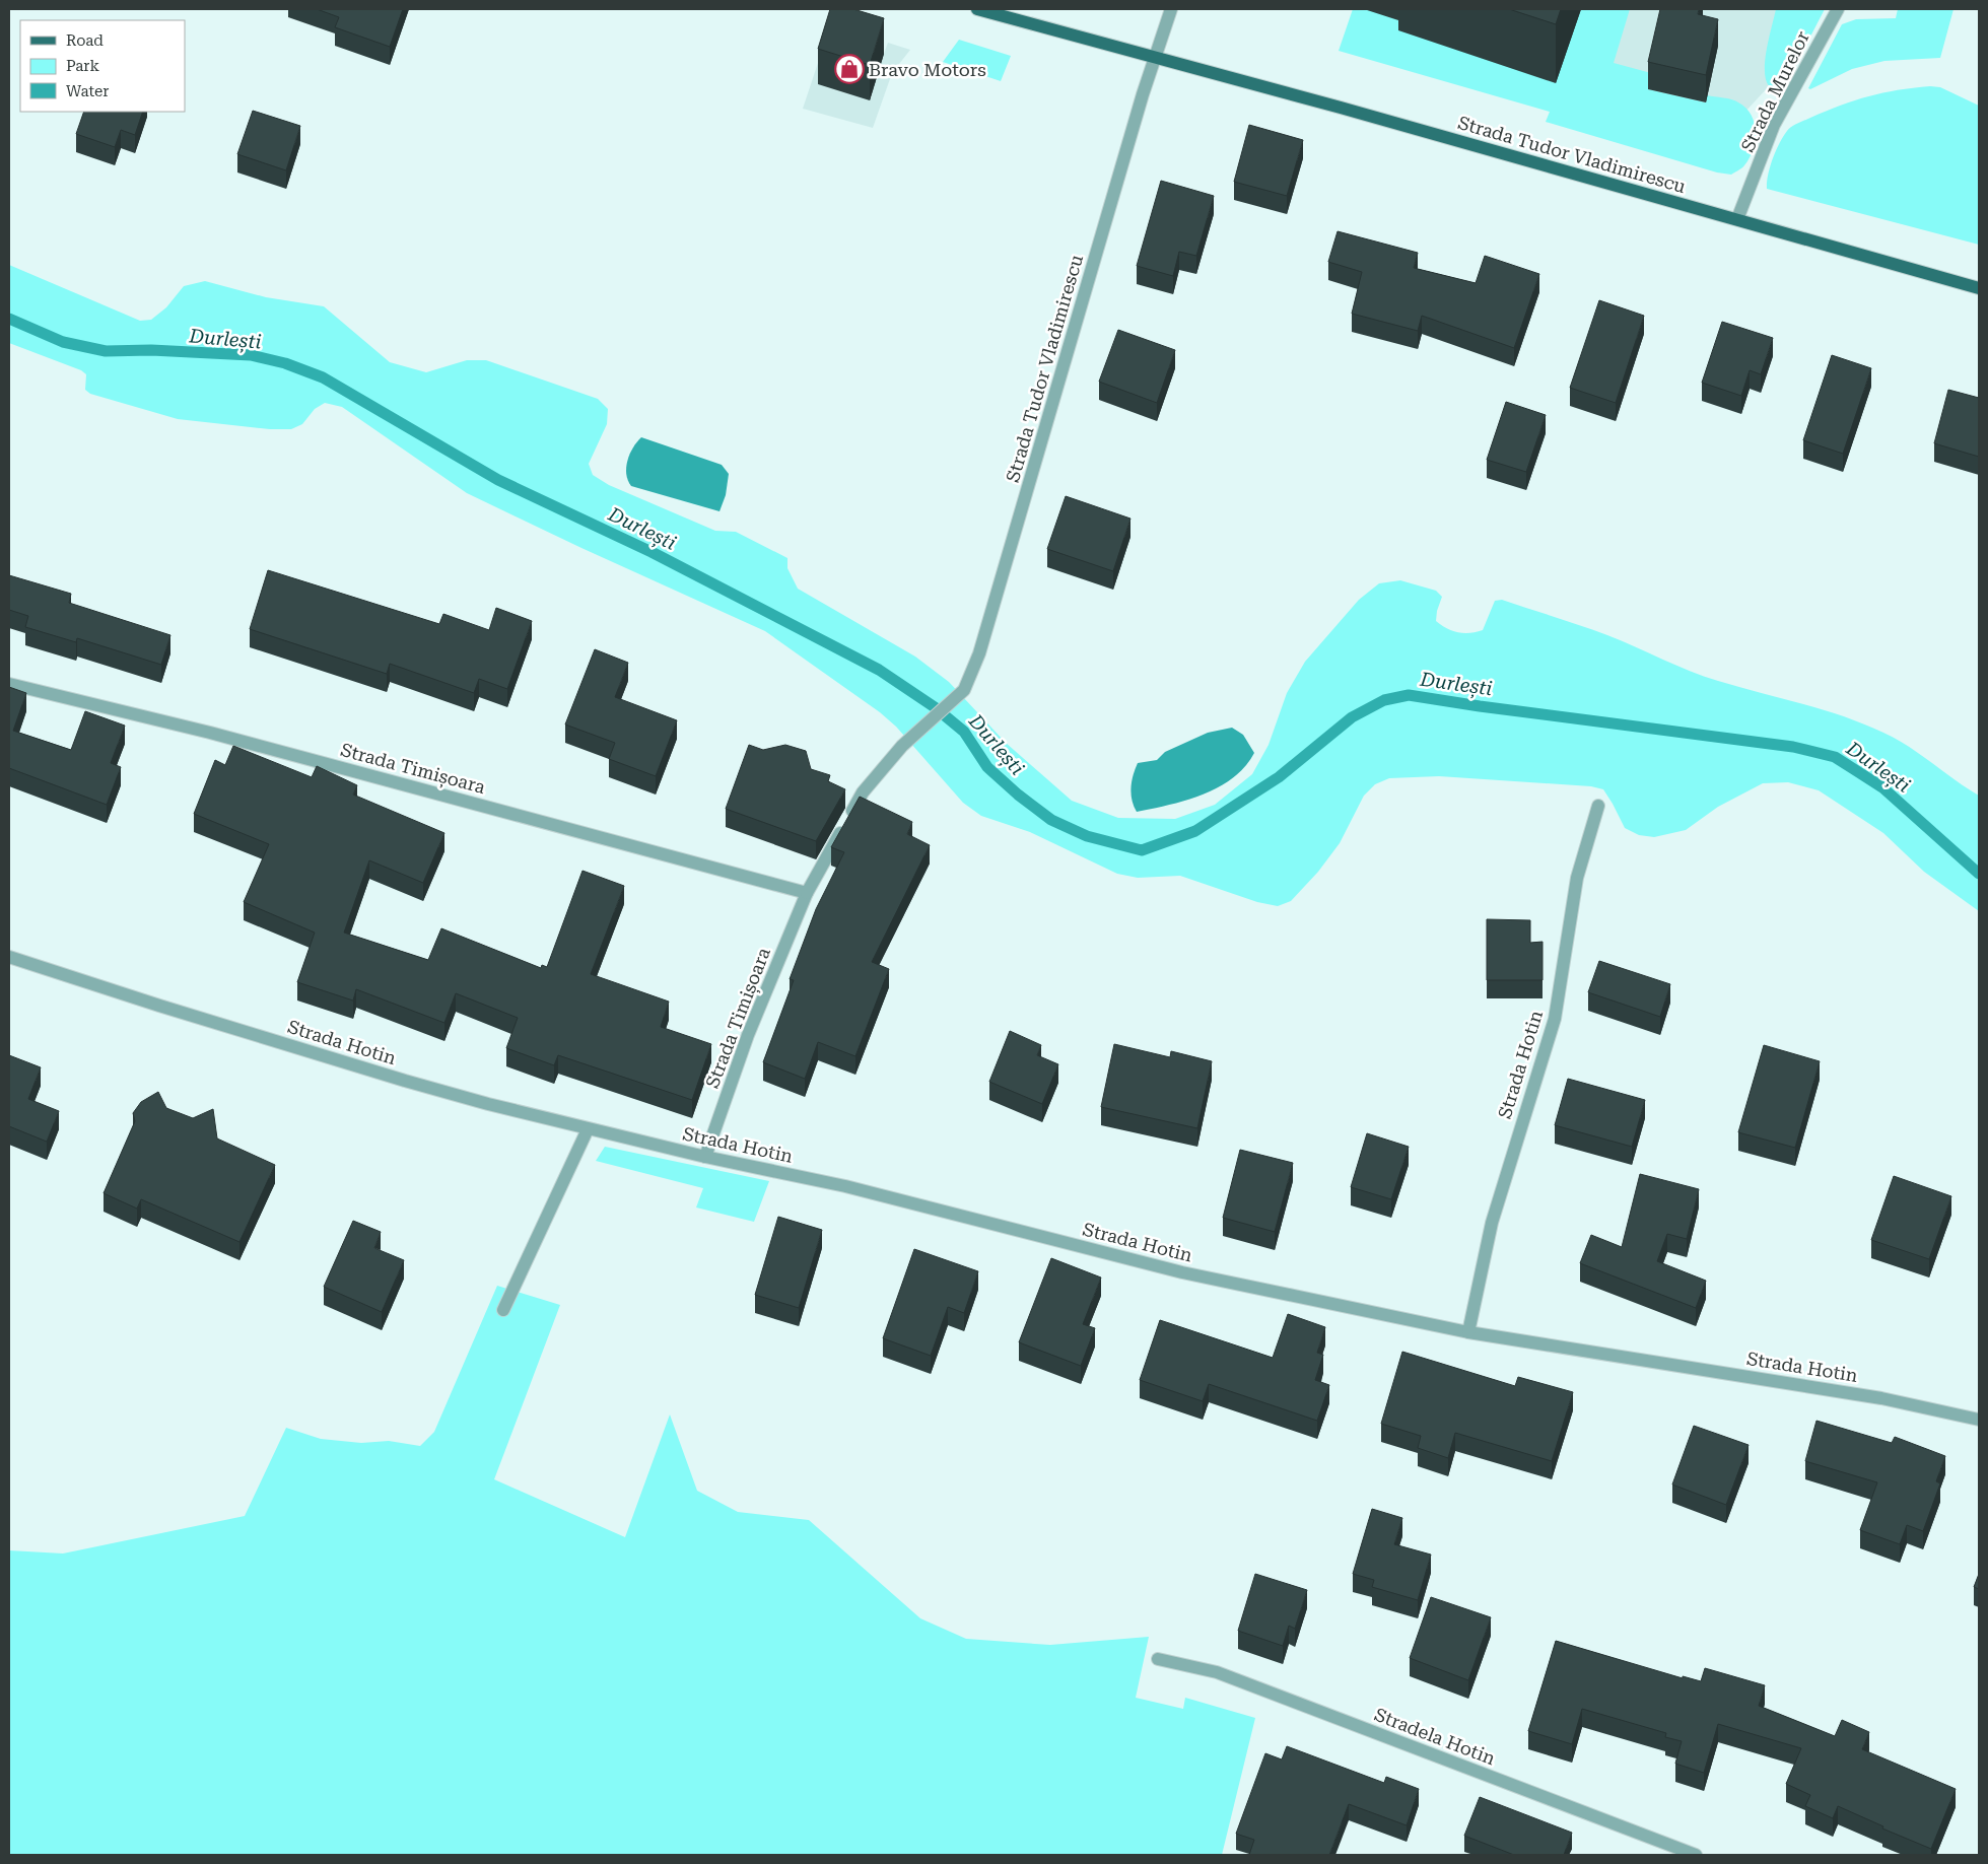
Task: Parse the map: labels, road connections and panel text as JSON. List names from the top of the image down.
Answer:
{
  "streets": {
    "main road": ["Strada Tudor Vladimirescu"],
    "street": [
      "Strada Murelor",
      "Strada Timișoara",
      "Strada Hotin",
      "Stradela Hotin"
    ]
  },
  "crossings": [
    ["Strada Murelor", "Strada Tudor Vladimirescu"],
    ["Strada Tudor Vladimirescu", "Strada Timișoara"],
    ["Strada Timișoara", "Strada Hotin"]
  ],
  "water": ["Durlești"],
  "places": {
    "shop": ["Bravo Motors"]
  },
  "legend": ["Road", "Park", "Water"]
}
